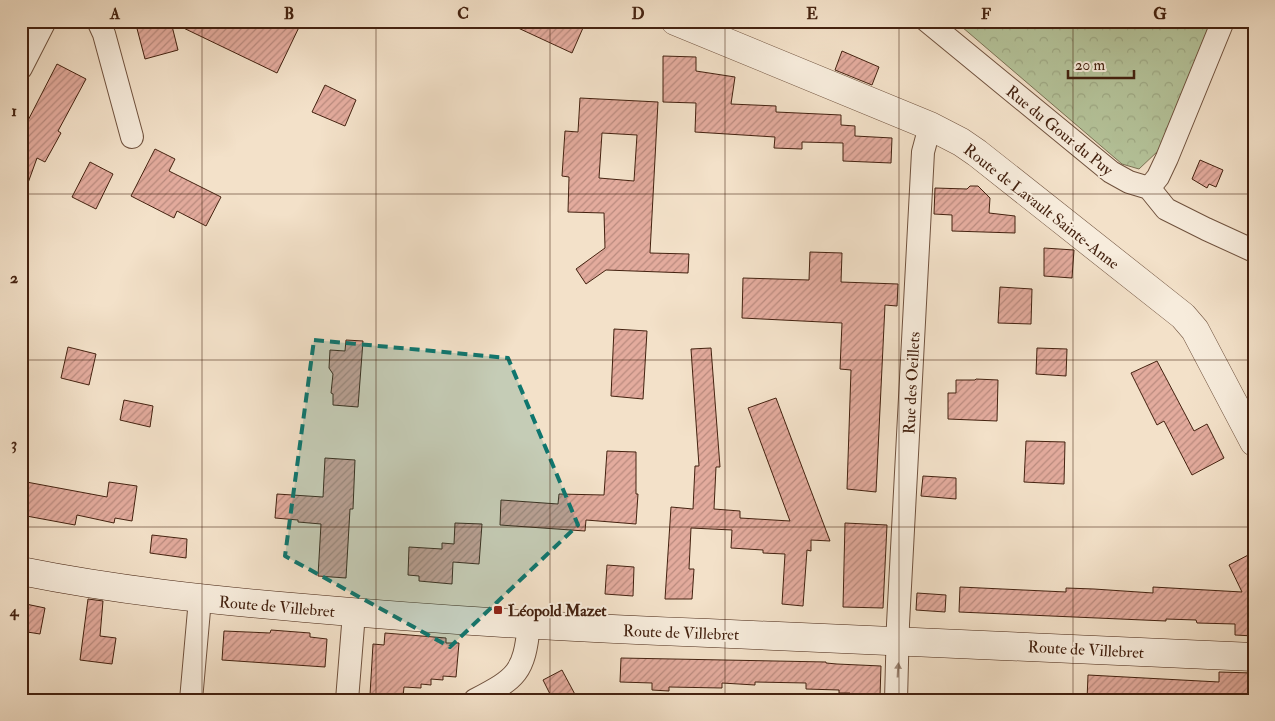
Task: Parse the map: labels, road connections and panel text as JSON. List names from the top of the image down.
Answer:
{
  "streets": {
    "main road": ["Route de Lavault Sainte-Anne", "Route de Villebret"],
    "street": ["Rue du Gour du Puy", "Rue des Oeillets"]
  },
  "crossings": [
    ["Route de Lavault Sainte-Anne", "Rue des Oeillets"],
    ["Rue des Oeillets", "Route de Villebret"]
  ],
  "places": {
    "transit": ["Léopold Mazet"]
  },
  "scale_bar": "20 m",
  "grid": {
    "columns": [
      "A",
      "B",
      "C",
      "D",
      "E",
      "F",
      "G"
    ],
    "rows": [
      "1",
      "2",
      "3",
      "4"
    ]
  }
}
